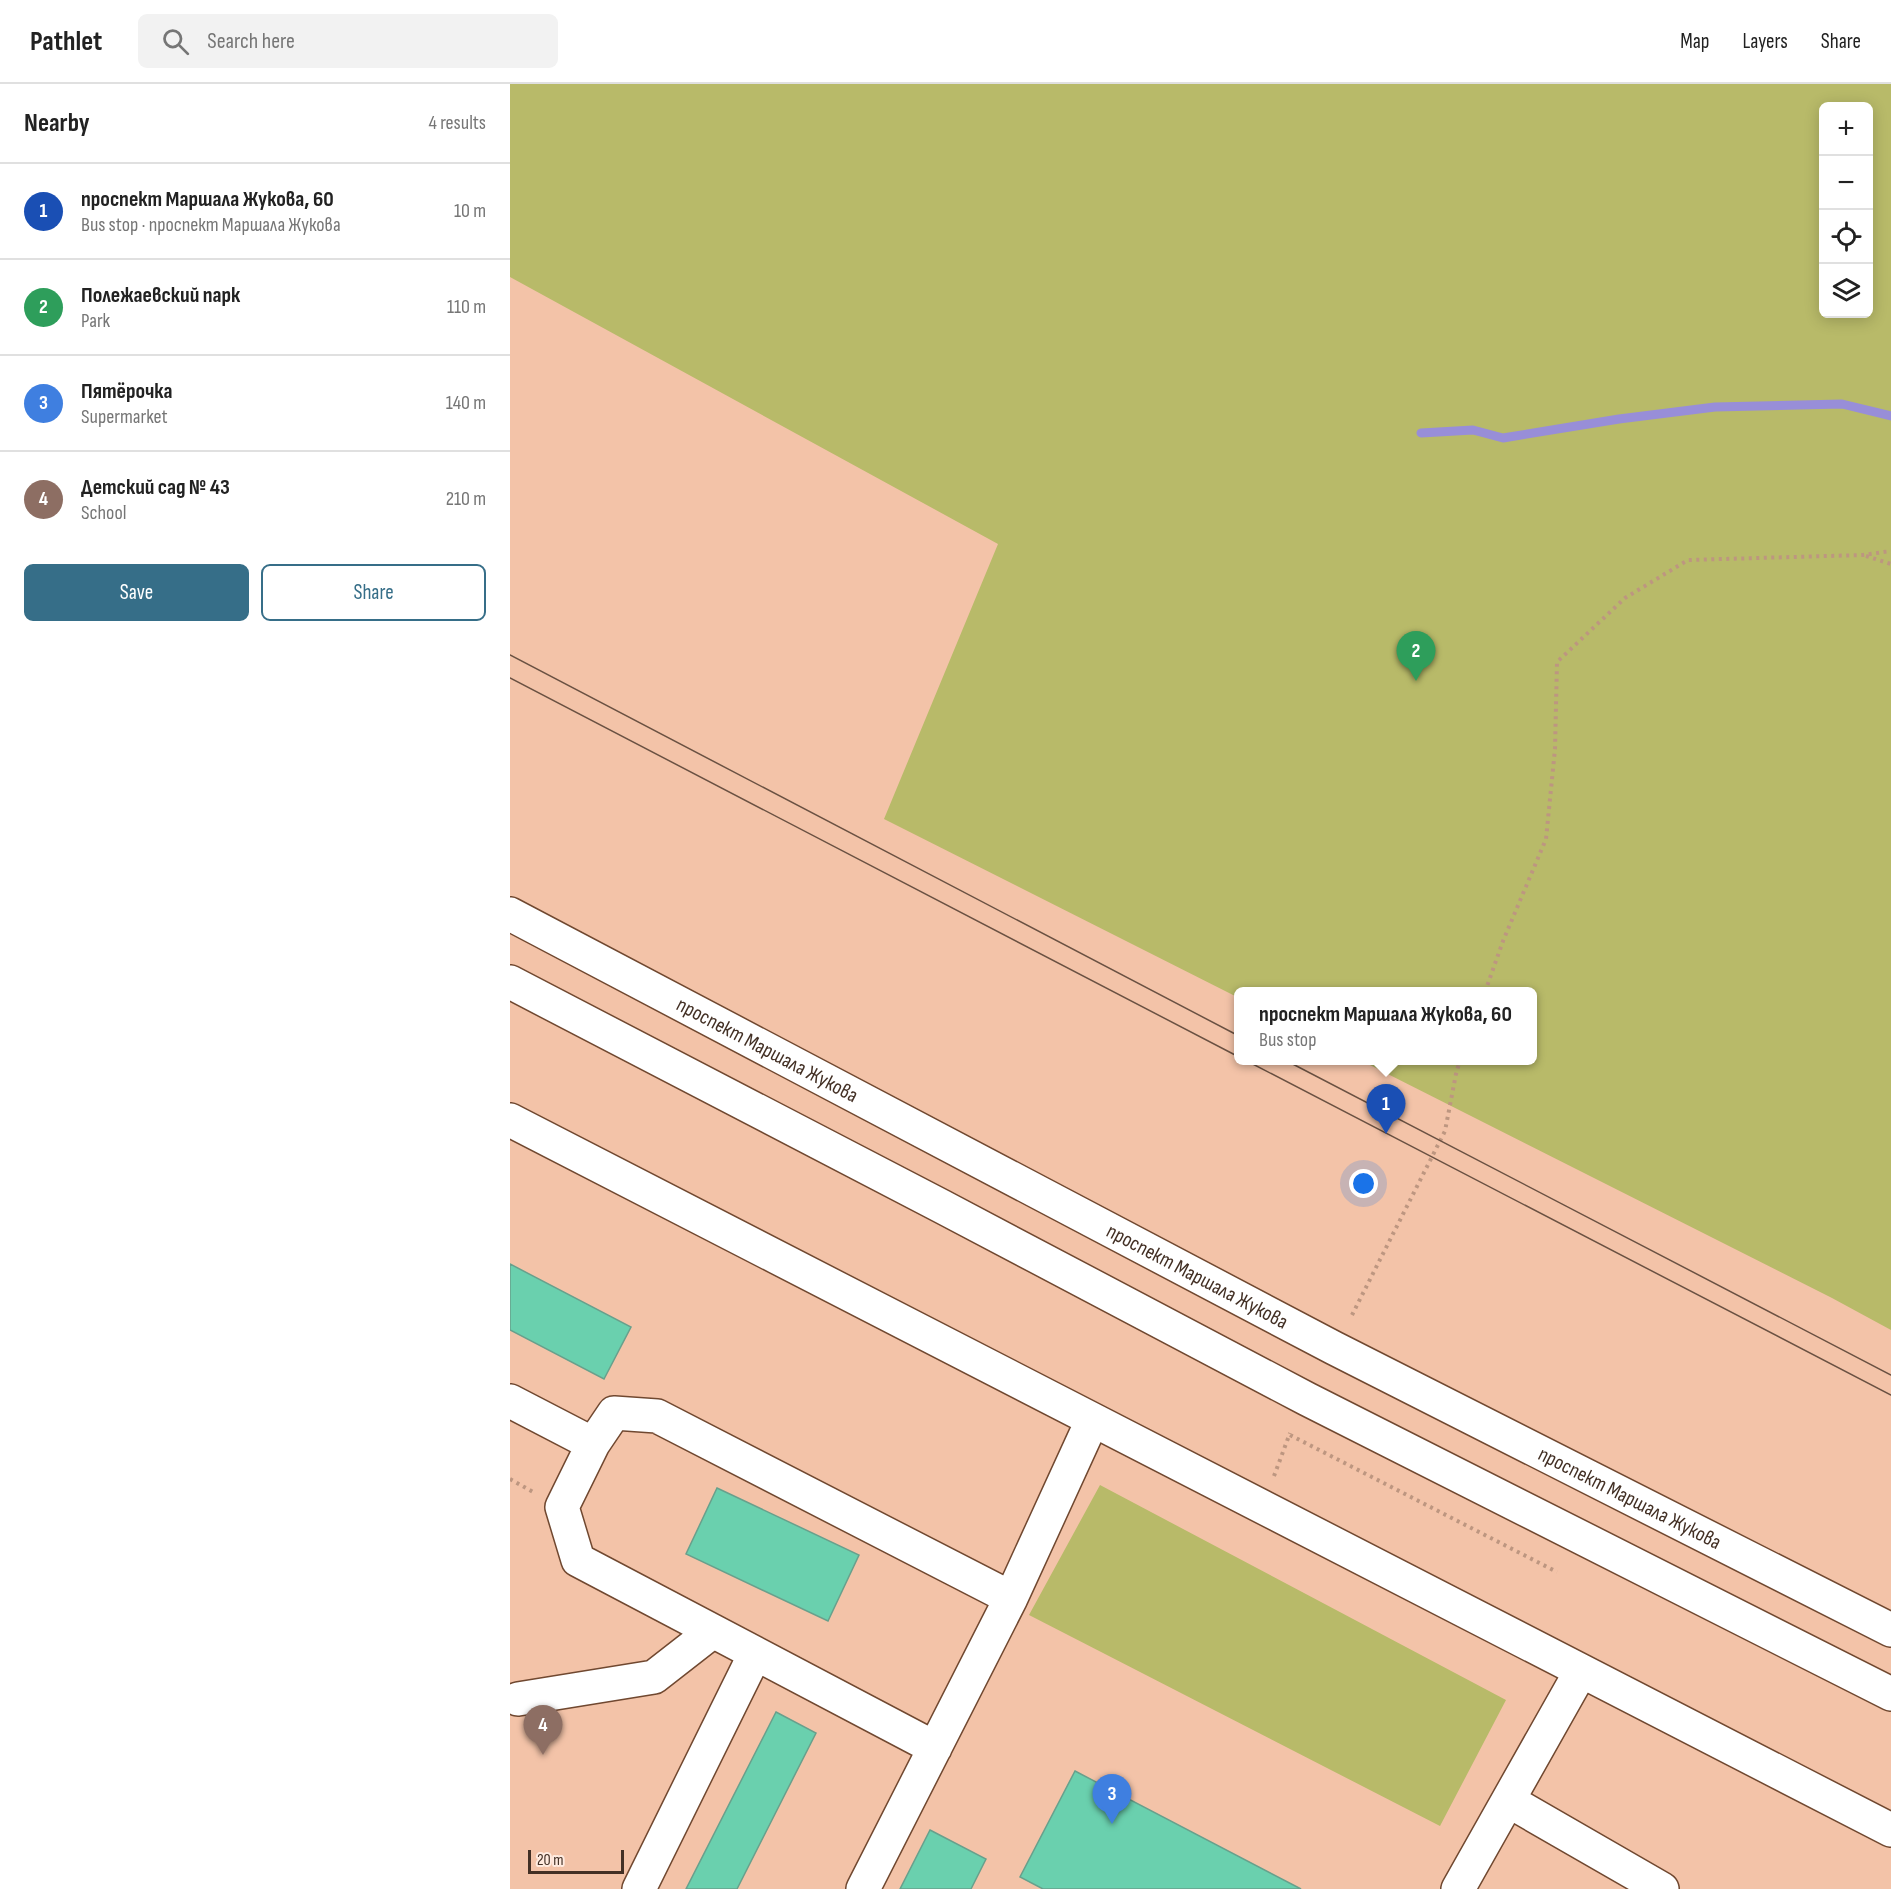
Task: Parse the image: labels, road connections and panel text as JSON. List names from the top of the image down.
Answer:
{
  "streets": {
    "main road": ["проспект Маршала Жукова"]
  },
  "scale_bar": "20 m",
  "page": {
    "header": "Pathlet",
    "search": "Search here",
    "nav": ["Map", "Layers", "Share"],
    "heading": ["Nearby", "4 results"],
    "map_buttons": ["+", "−"],
    "list": [
      {
        "mark": "1",
        "name": "проспект Маршала Жукова, 60",
        "note": "Bus stop · проспект Маршала Жукова",
        "value": "10 m"
      },
      {
        "mark": "2",
        "name": "Полежаевский парк",
        "note": "Park",
        "value": "110 m"
      },
      {
        "mark": "3",
        "name": "Пятёрочка",
        "note": "Supermarket",
        "value": "140 m"
      },
      {
        "mark": "4",
        "name": "Детский сад № 43",
        "note": "School",
        "value": "210 m"
      }
    ],
    "buttons": ["Save", "Share"],
    "pins": [
      "2",
      "1",
      "4",
      "3"
    ],
    "popup": ["проспект Маршала Жукова, 60", "Bus stop"],
    "scale": "20 m"
  }
}
